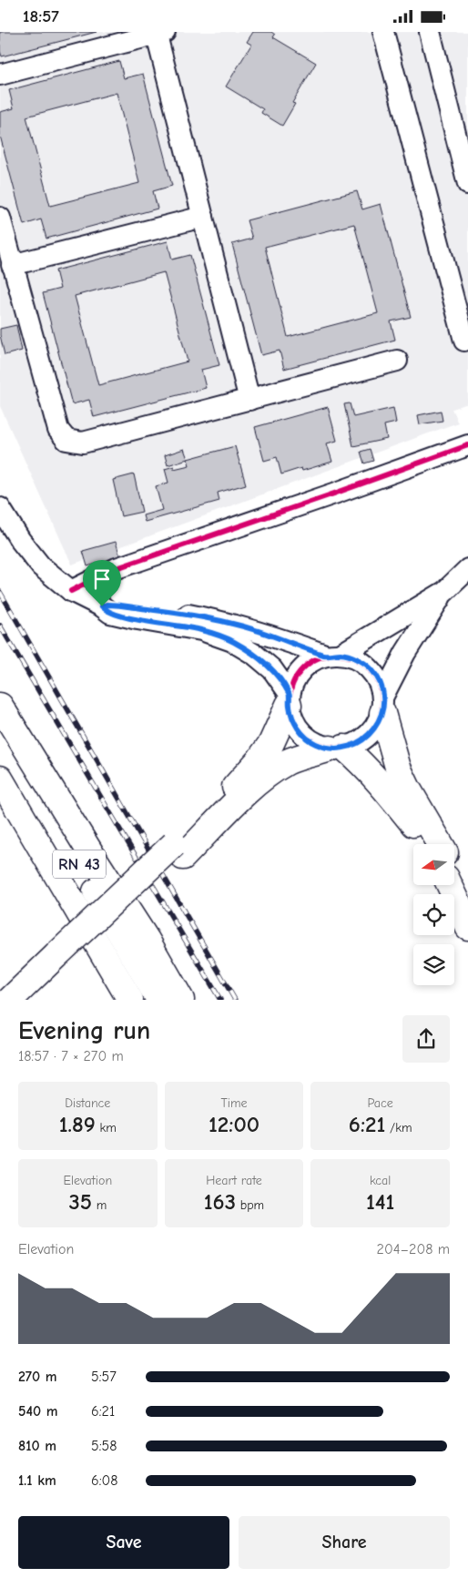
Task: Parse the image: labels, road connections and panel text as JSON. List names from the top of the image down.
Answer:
{
  "streets": {
    "highway": ["RN 43"]
  },
  "north": "left",
  "page": {
    "status": "18:57",
    "heading": ["Evening run", "18:57 · 7 × 270 m"],
    "stats": [
      ["Distance", "1.89 km"],
      ["Time", "12:00"],
      ["Pace", "6:21 /km"],
      ["Elevation", "35 m"],
      ["Heart rate", "163 bpm"],
      ["kcal", "141"]
    ],
    "chart": ["Elevation", "204–208 m"],
    "list": [
      {
        "name": "270 m",
        "note": "5:57"
      },
      {
        "name": "540 m",
        "note": "6:21"
      },
      {
        "name": "810 m",
        "note": "5:58"
      },
      {
        "name": "1.1 km",
        "note": "6:08"
      }
    ],
    "buttons": ["Save", "Share"]
  }
}
